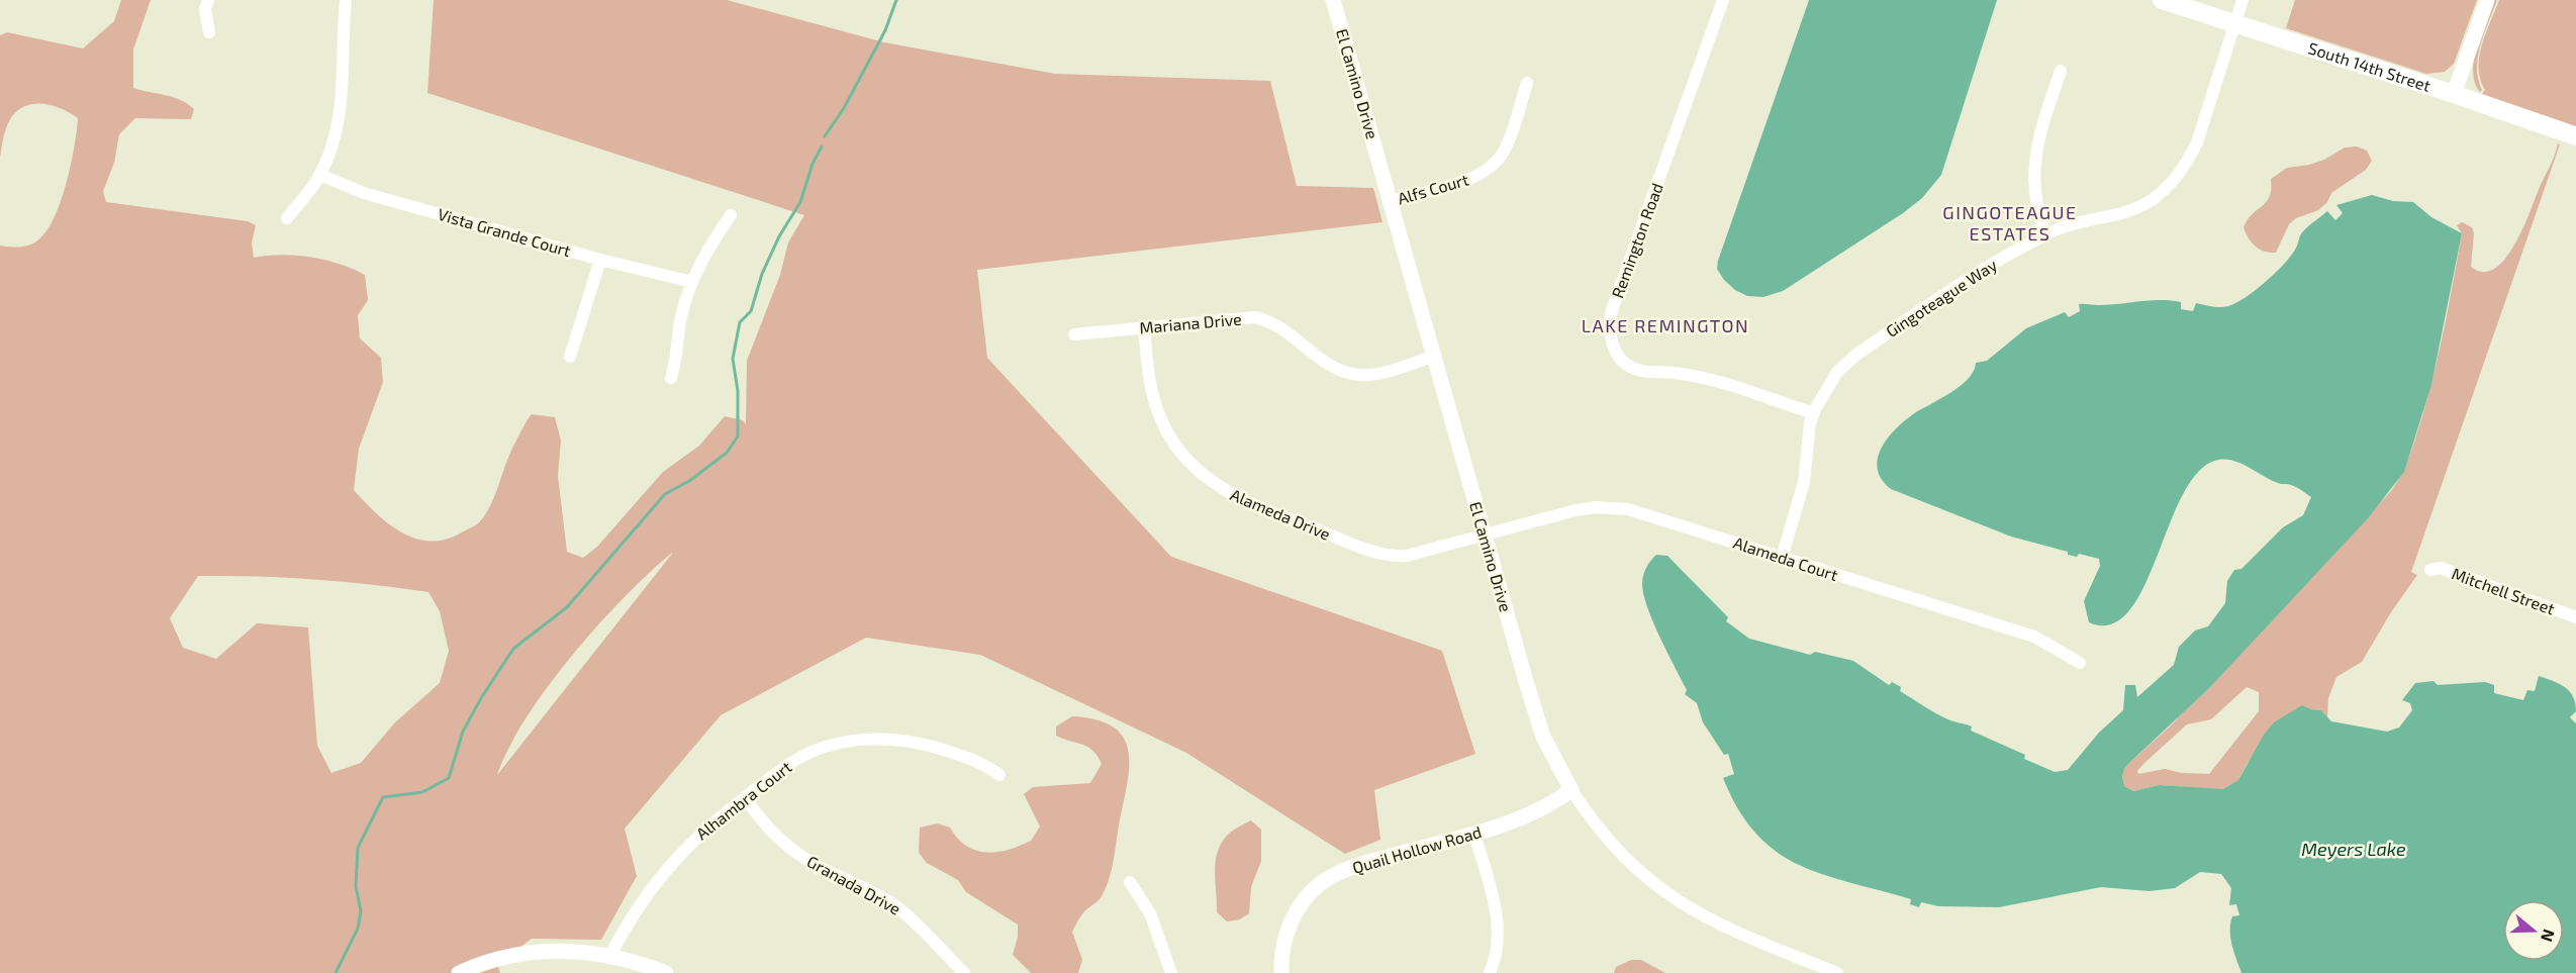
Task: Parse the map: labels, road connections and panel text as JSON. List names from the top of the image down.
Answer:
{
  "streets": {
    "main road": ["South 14th Street"],
    "street": [
      "El Camino Drive",
      "Alfs Court",
      "Vista Grande Court",
      "Remington Road",
      "Gingoteague Way",
      "Mariana Drive",
      "Alameda Drive",
      "Alameda Court",
      "Mitchell Street",
      "Alhambra Court",
      "Quail Hollow Road",
      "Granada Drive"
    ]
  },
  "crossings": [
    ["South 14th Street", "Gingoteague Way"],
    ["El Camino Drive", "Alfs Court"],
    ["El Camino Drive", "Mariana Drive"],
    ["El Camino Drive", "Alameda Drive"],
    ["El Camino Drive", "Alameda Court"],
    ["El Camino Drive", "Quail Hollow Road"],
    ["Remington Road", "Gingoteague Way"],
    ["Gingoteague Way", "Alameda Court"],
    ["Mariana Drive", "Alameda Drive"],
    ["Alameda Drive", "Alameda Court"],
    ["Alhambra Court", "Granada Drive"]
  ],
  "districts": ["GINGOTEAGUE ESTATES", "LAKE REMINGTON"],
  "water": ["Meyers Lake"],
  "north": "right"
}
